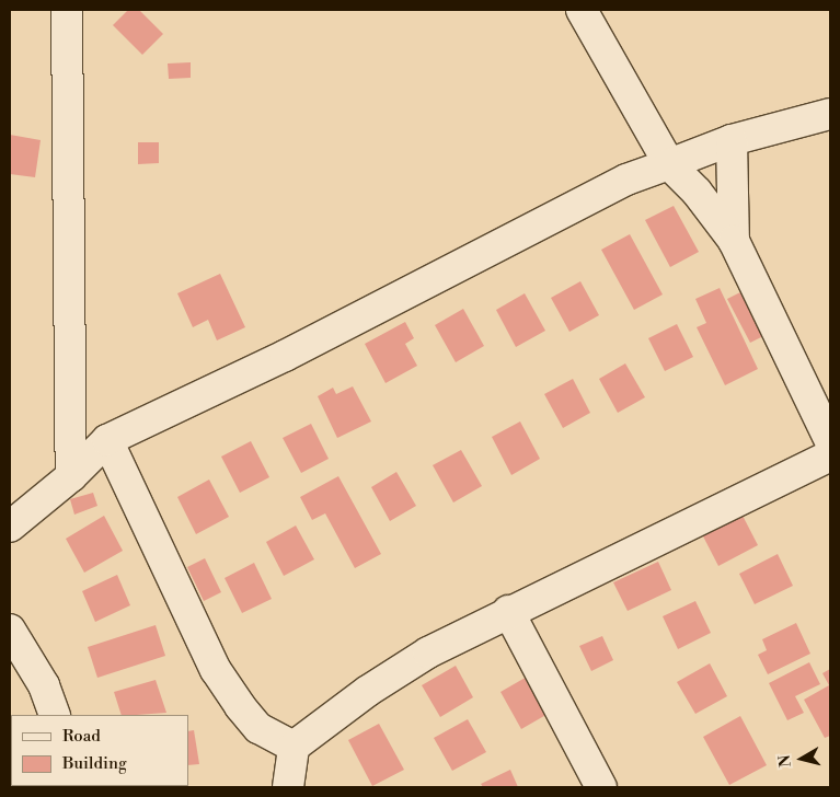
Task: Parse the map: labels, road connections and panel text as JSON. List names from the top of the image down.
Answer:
{
  "legend": ["Road", "Building"],
  "north": "left"
}
